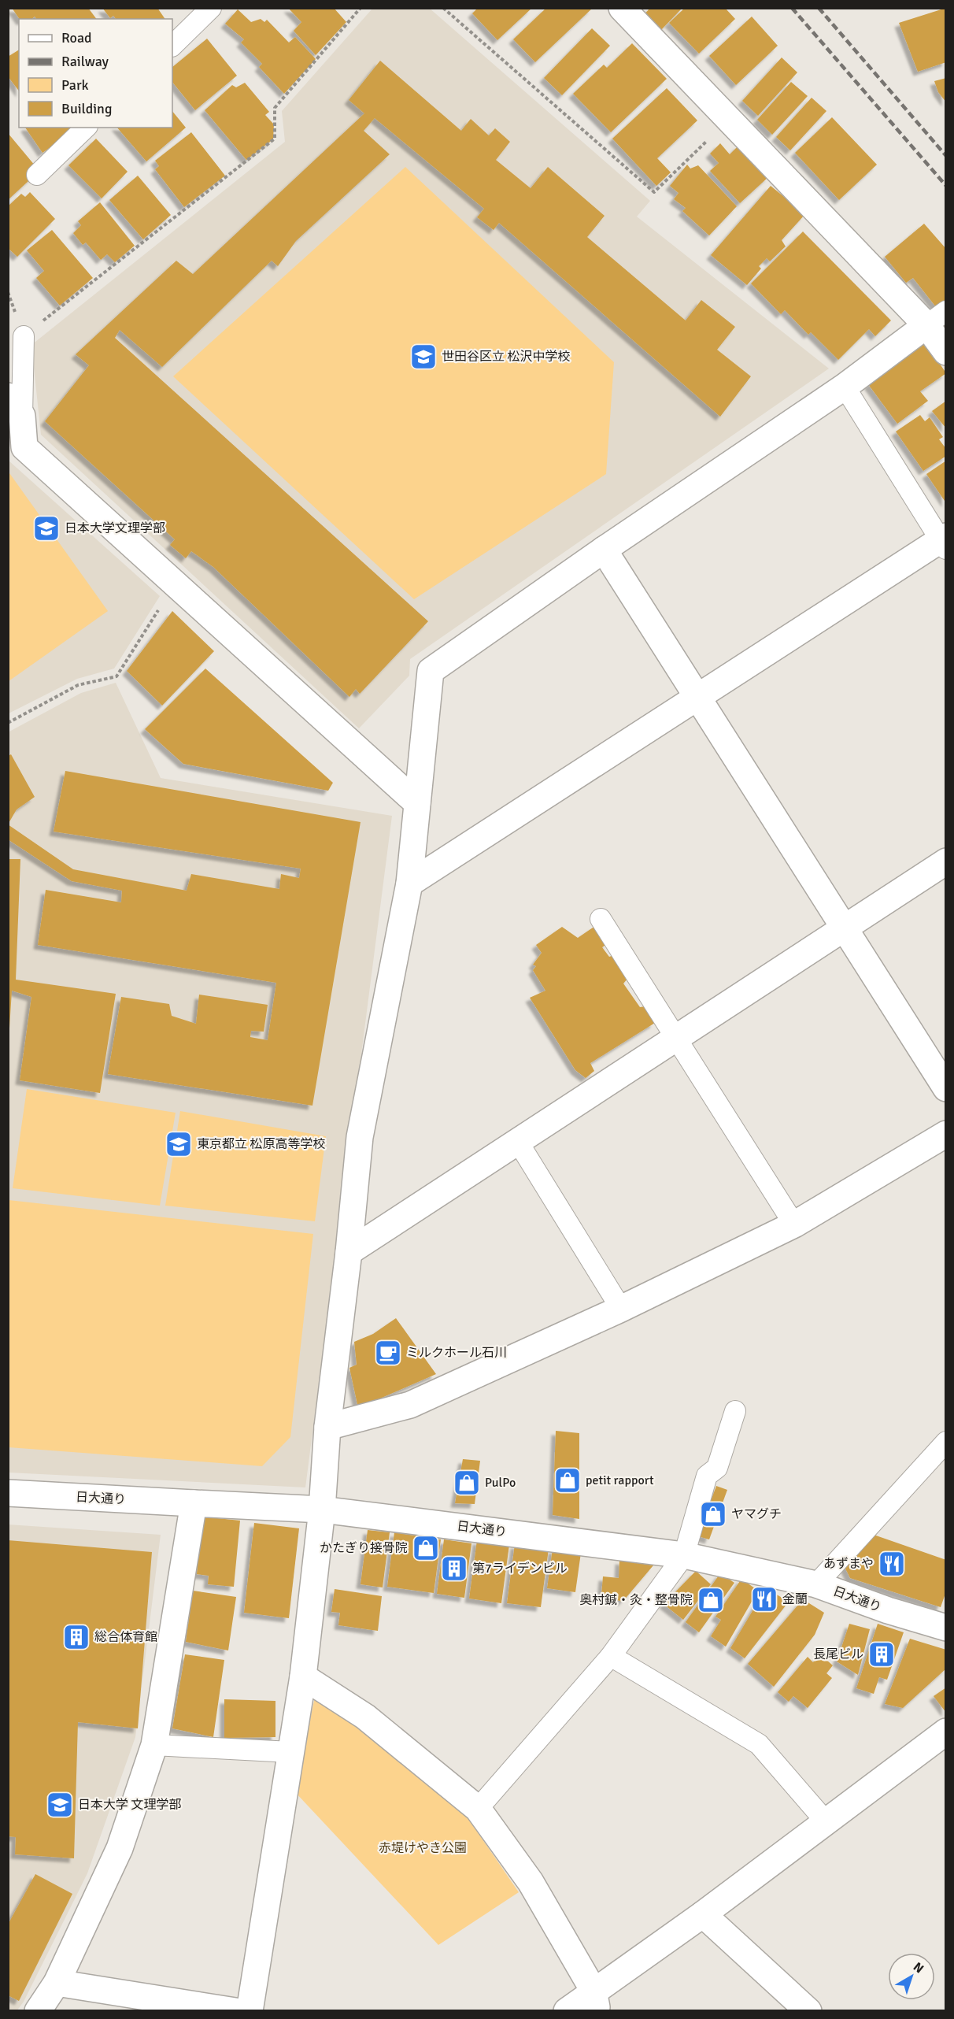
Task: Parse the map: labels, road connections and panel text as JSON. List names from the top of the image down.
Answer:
{
  "streets": {
    "street": ["日大通り"]
  },
  "parks": ["赤堤けやき公園"],
  "places": {
    "school or university": [
      "世田谷区立 松沢中学校",
      "日本大学文理学部",
      "東京都立 松原高等学校",
      "日本大学 文理学部"
    ],
    "cafe": ["ミルクホール石川"],
    "shop": [
      "petit rapport",
      "PulPo",
      "ヤマグチ",
      "かたぎり接骨院",
      "奥村鍼・灸・整骨院"
    ],
    "restaurant": ["あずまや", "金蘭"],
    "building": ["第7ライデンビル", "総合体育館", "長尾ビル"]
  },
  "legend": [
    "Road",
    "Railway",
    "Park",
    "Building"
  ],
  "north": "top right"
}
